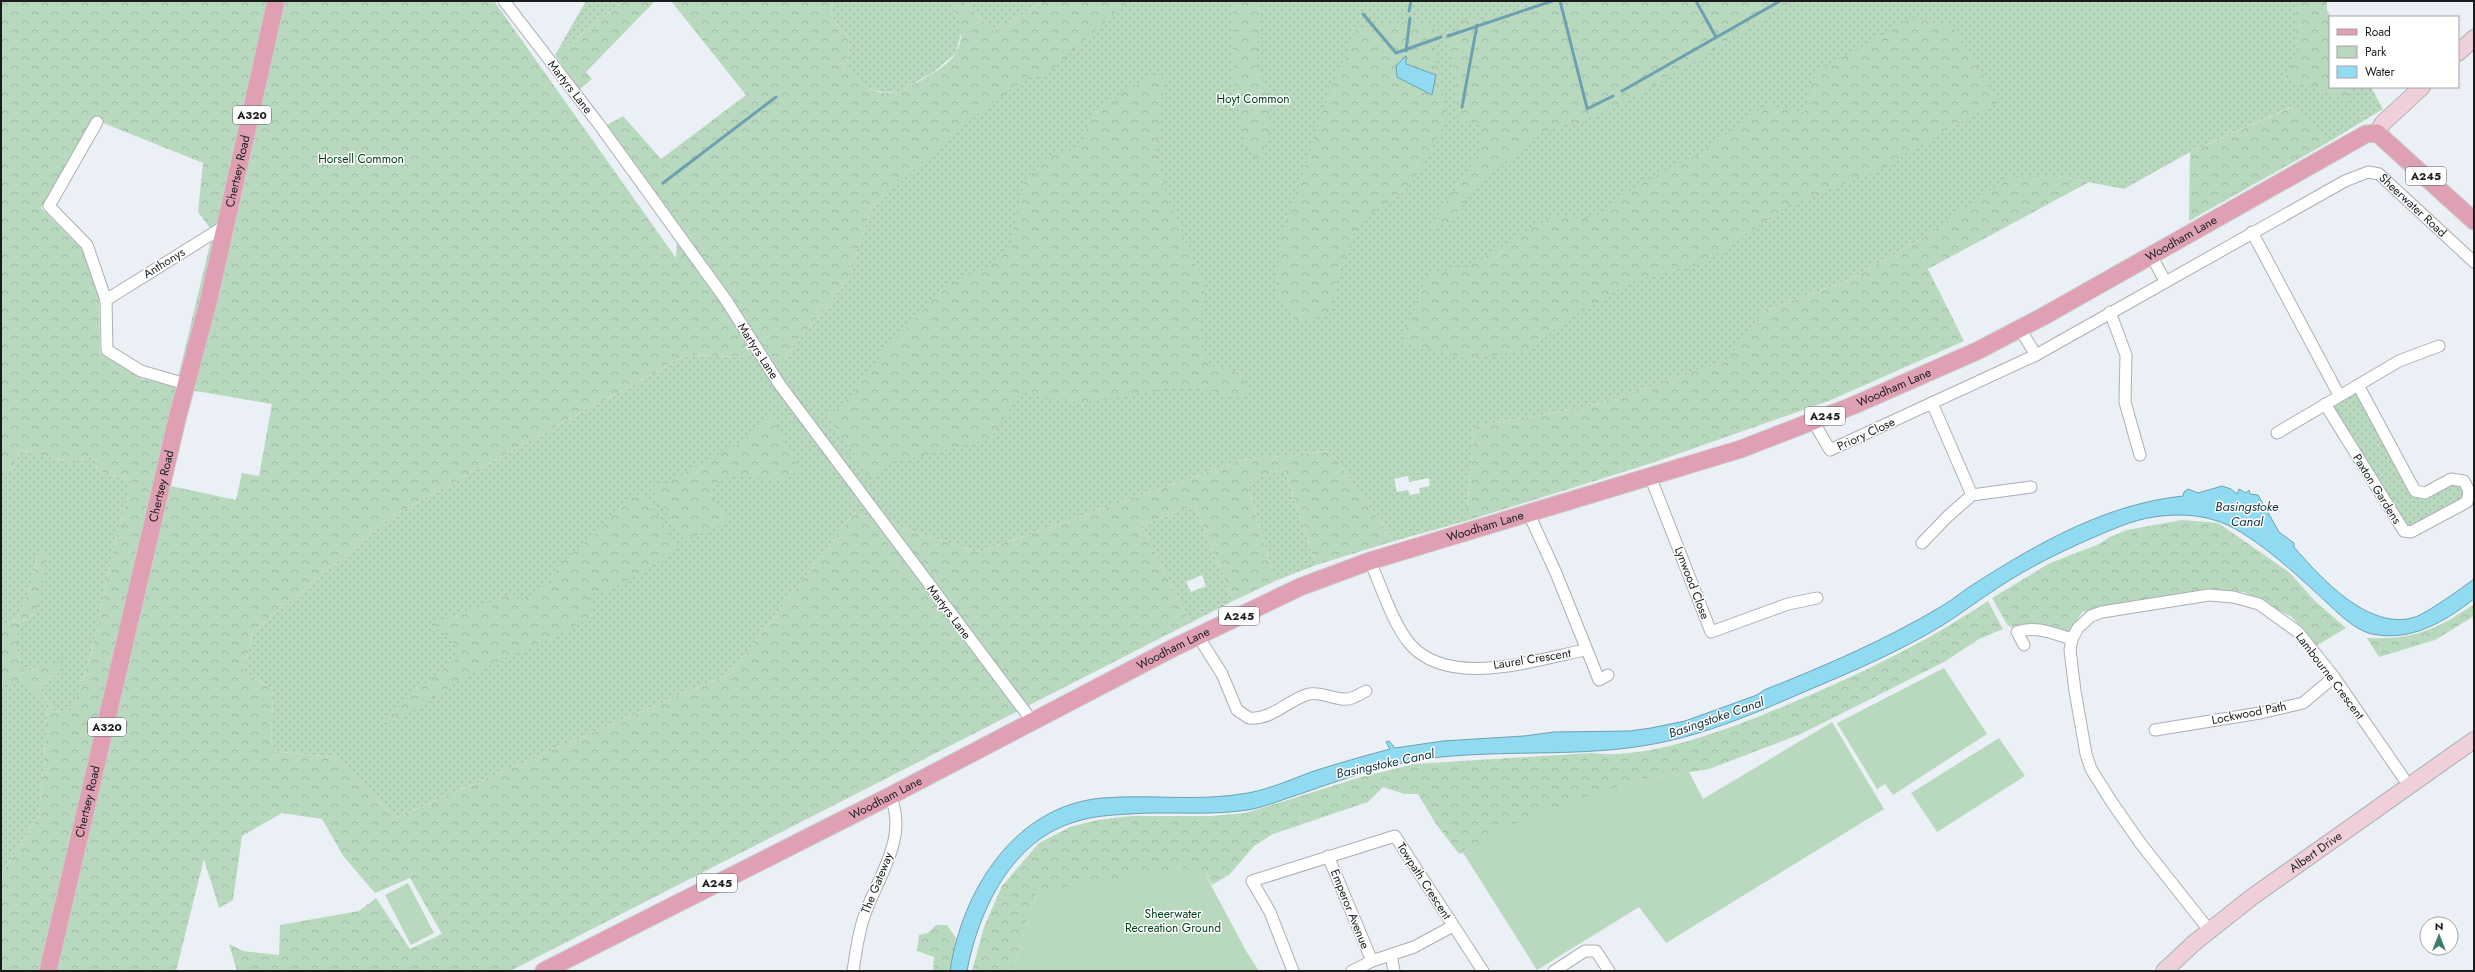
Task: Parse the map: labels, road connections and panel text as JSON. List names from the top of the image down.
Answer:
{
  "streets": {
    "main road": [
      "A320",
      "Chertsey Road",
      "A245",
      "Woodham Lane"
    ],
    "street": [
      "Martyrs Lane",
      "Sheerwater Road",
      "Anthonys",
      "Priory Close",
      "Paxton Gardens",
      "Lynwood Close",
      "Laurel Crescent",
      "Lambourne Crescent",
      "Lockwood Path",
      "Albert Drive",
      "Towpath Crescent",
      "The Gateway",
      "Emperor Avenue"
    ]
  },
  "crossings": [
    ["Martyrs Lane", "Woodham Lane"],
    ["Chertsey Road", "Anthonys"],
    ["A245", "Woodham Lane"],
    ["Woodham Lane", "Priory Close"],
    ["Woodham Lane", "Lynwood Close"],
    ["Woodham Lane", "Laurel Crescent"],
    ["Woodham Lane", "The Gateway"],
    ["Lambourne Crescent", "Lockwood Path"],
    ["Lambourne Crescent", "Albert Drive"],
    ["Towpath Crescent", "Emperor Avenue"]
  ],
  "water": ["Basingstoke Canal"],
  "parks": ["Hoyt Common", "Horsell Common", "Sheerwater Recreation Ground"],
  "legend": ["Road", "Park", "Water"],
  "north": "top"
}
